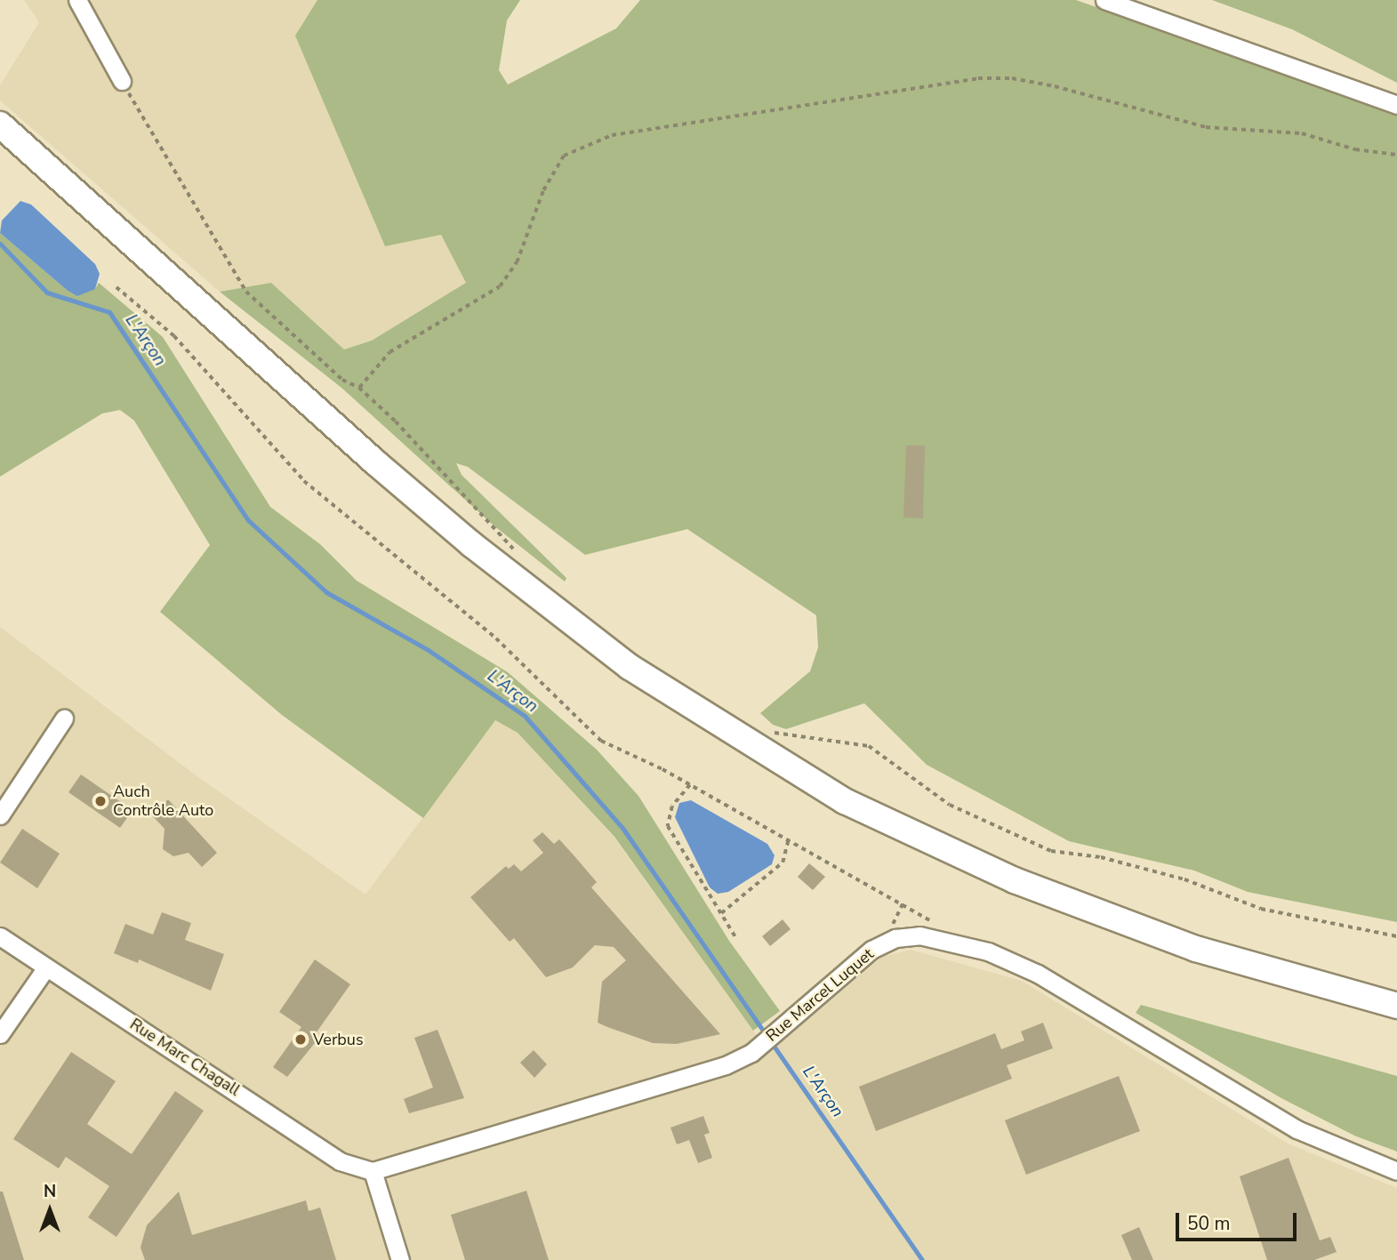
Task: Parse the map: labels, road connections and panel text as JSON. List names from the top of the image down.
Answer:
{
  "streets": {
    "street": ["Rue Marcel Luquet", "Rue Marc Chagall"]
  },
  "crossings": [
    ["Rue Marcel Luquet", "Rue Marc Chagall"]
  ],
  "water": ["L'Arçon"],
  "places": ["Auch Contrôle Auto", "Verbus"],
  "scale_bar": "50 m",
  "north": "top"
}
